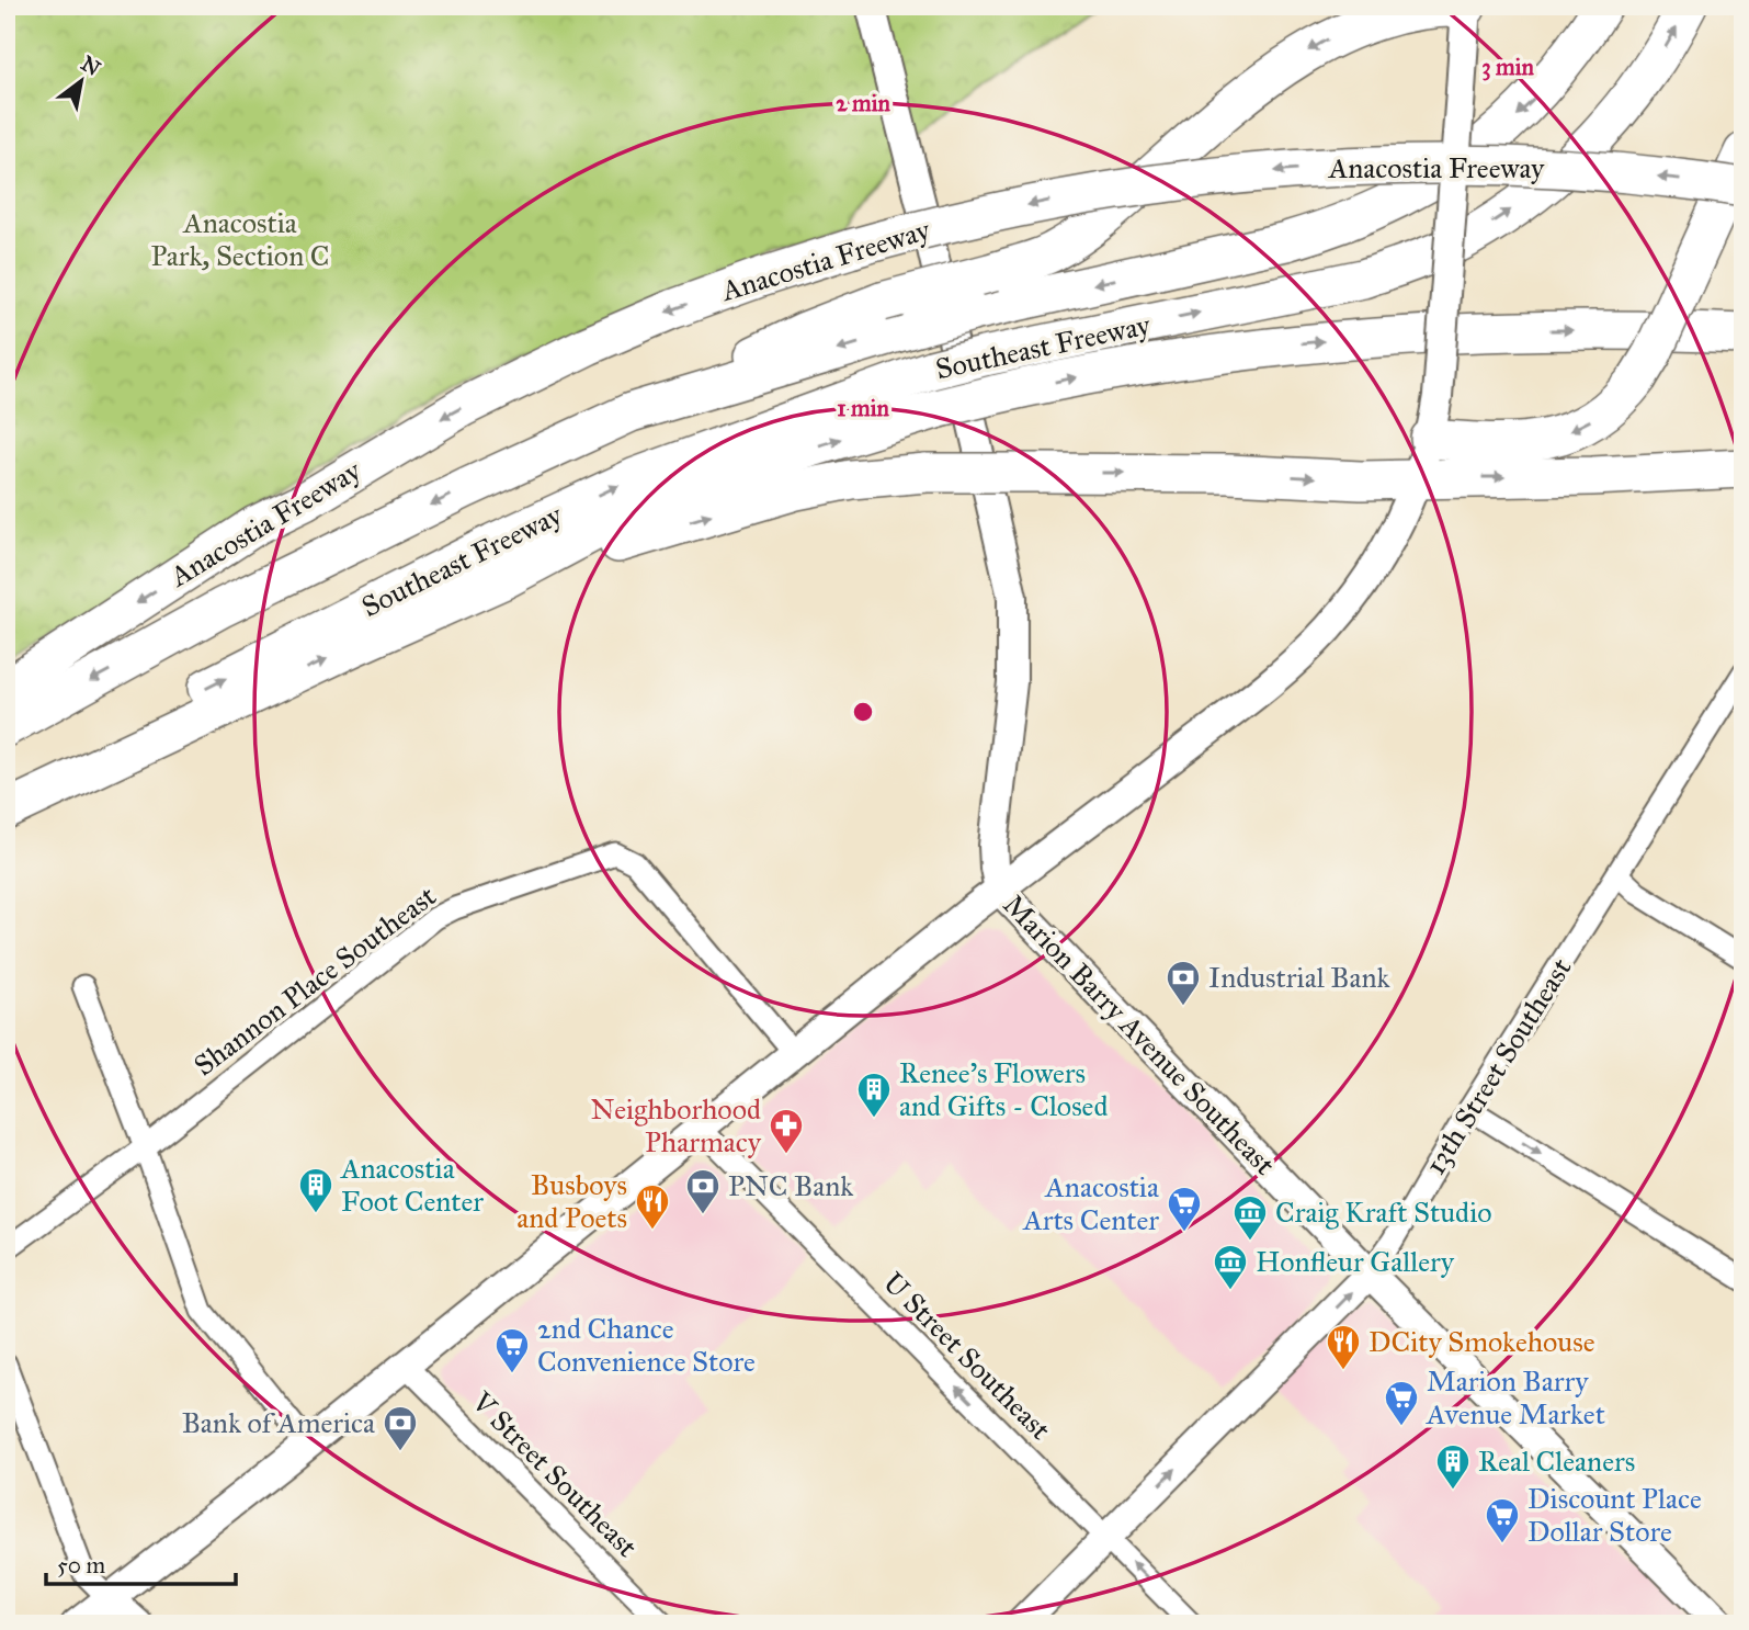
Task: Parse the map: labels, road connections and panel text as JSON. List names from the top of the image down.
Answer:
{
  "streets": {
    "highway": ["Anacostia Freeway", "Southeast Freeway"],
    "main road": ["Marion Barry Avenue Southeast", "13th Street Southeast"],
    "street": ["Shannon Place Southeast", "U Street Southeast", "V Street Southeast"]
  },
  "crossings": [
    ["Marion Barry Avenue Southeast", "13th Street Southeast"],
    ["13th Street Southeast", "U Street Southeast"]
  ],
  "one_way": ["U Street Southeast"],
  "parks": ["Anacostia Park, Section C"],
  "places": {
    "bank": ["Industrial Bank", "PNC Bank", "Bank of America"],
    "building": ["Renee's Flowers and Gifts - Closed", "Anacostia Foot Center", "Real Cleaners"],
    "pharmacy": ["Neighborhood Pharmacy"],
    "restaurant": ["Busboys and Poets", "DCity Smokehouse"],
    "supermarket": [
      "Anacostia Arts Center",
      "2nd Chance Convenience Store",
      "Marion Barry Avenue Market",
      "Discount Place Dollar Store"
    ],
    "museum": ["Craig Kraft Studio", "Honfleur Gallery"]
  },
  "scale_bar": "50 m",
  "north": "top right",
  "rings": ["3 min", "2 min", "1 min"]
}
